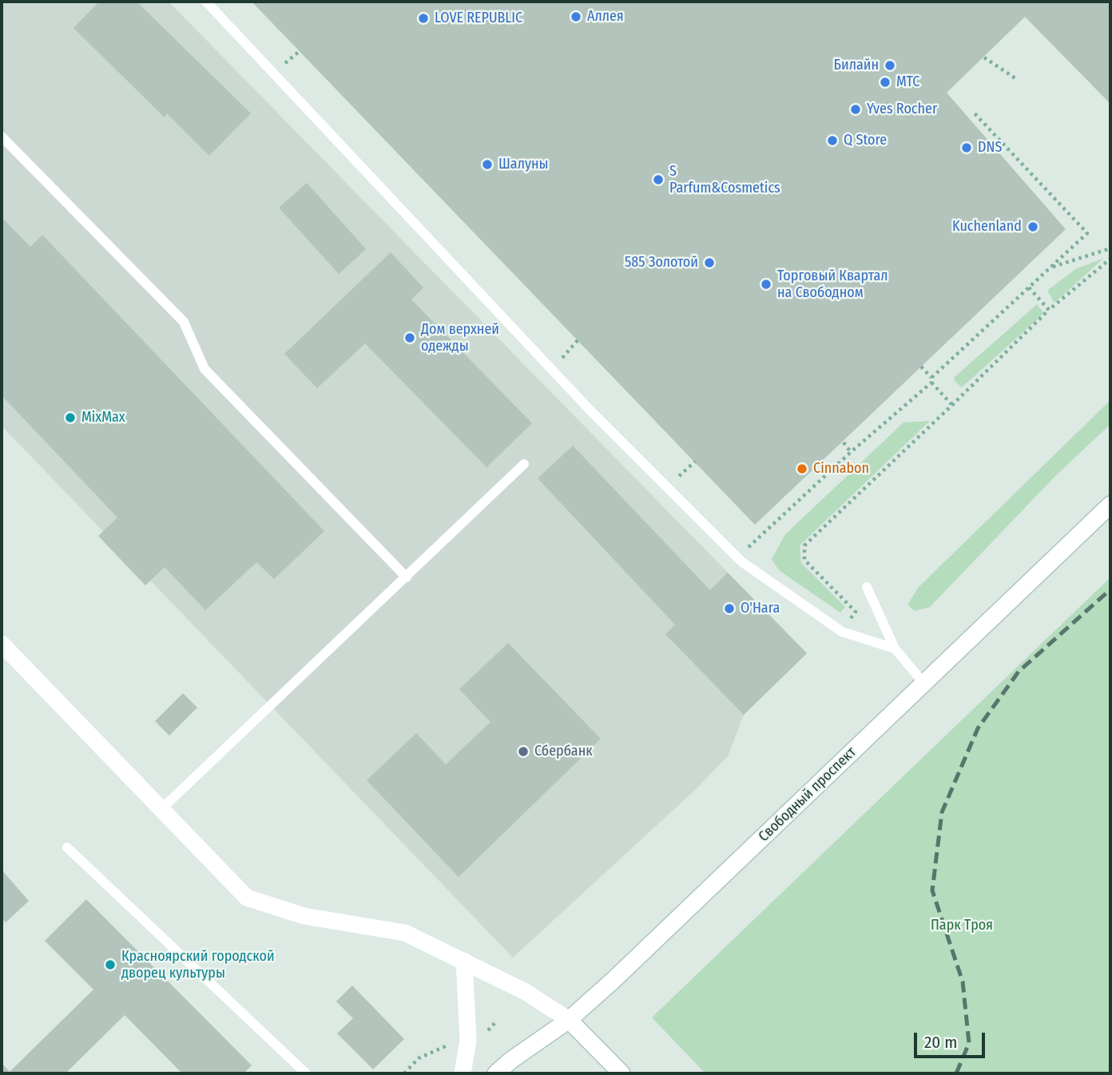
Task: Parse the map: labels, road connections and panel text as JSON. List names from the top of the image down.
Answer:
{
  "streets": {
    "main road": ["Свободный проспект"]
  },
  "parks": ["Парк Троя"],
  "places": [
    "Аллея",
    "LOVE REPUBLIC",
    "Билайн",
    "МТС",
    "Yves Rocher",
    "Q Store",
    "DNS",
    "Шалуны",
    "S Parfum&Cosmetics",
    "Kuchenland",
    "585 Золотой",
    "Торговый Квартал на Свободном",
    "Дом верхней одежды",
    "MixMax",
    "Cinnabon",
    "O'Hara",
    "Сбербанк",
    "Красноярский городской дворец культуры"
  ],
  "scale_bar": "20 m"
}
